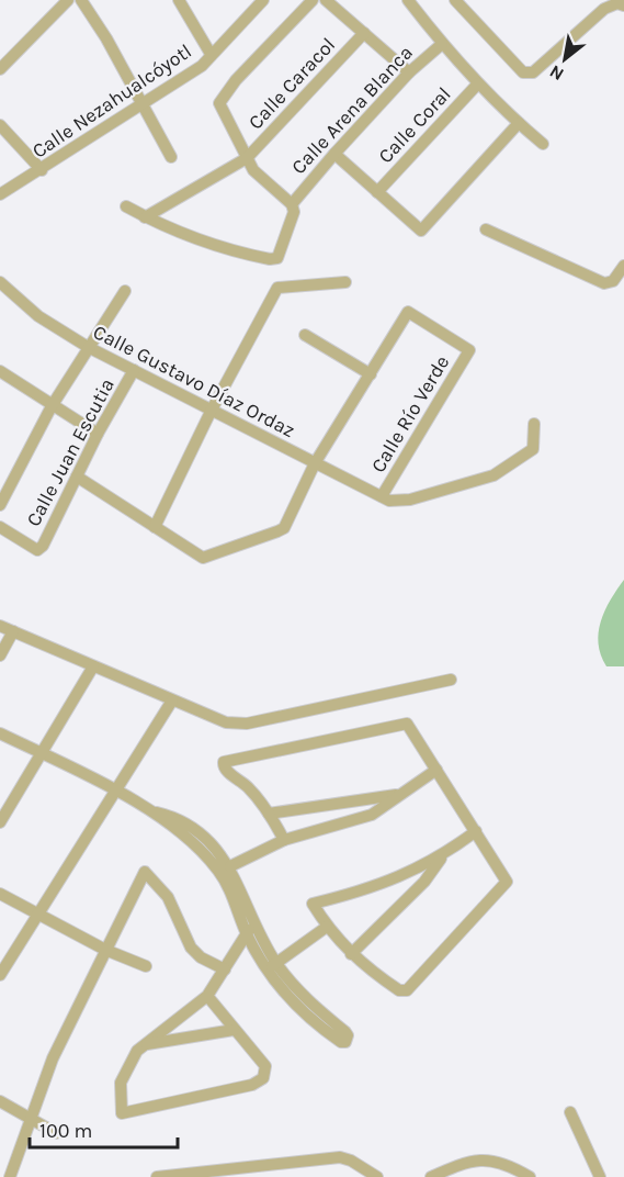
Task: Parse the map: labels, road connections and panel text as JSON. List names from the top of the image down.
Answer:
{
  "streets": {
    "street": [
      "Calle Caracol",
      "Calle Nezahualcóyotl",
      "Calle Arena Blanca",
      "Calle Coral",
      "Calle Gustavo Díaz Ordaz",
      "Calle Río Verde",
      "Calle Juan Escutia"
    ]
  },
  "crossings": [
    ["Calle Gustavo Díaz Ordaz", "Calle Río Verde"],
    ["Calle Gustavo Díaz Ordaz", "Calle Juan Escutia"]
  ],
  "scale_bar": "100 m",
  "north": "bottom left"
}
